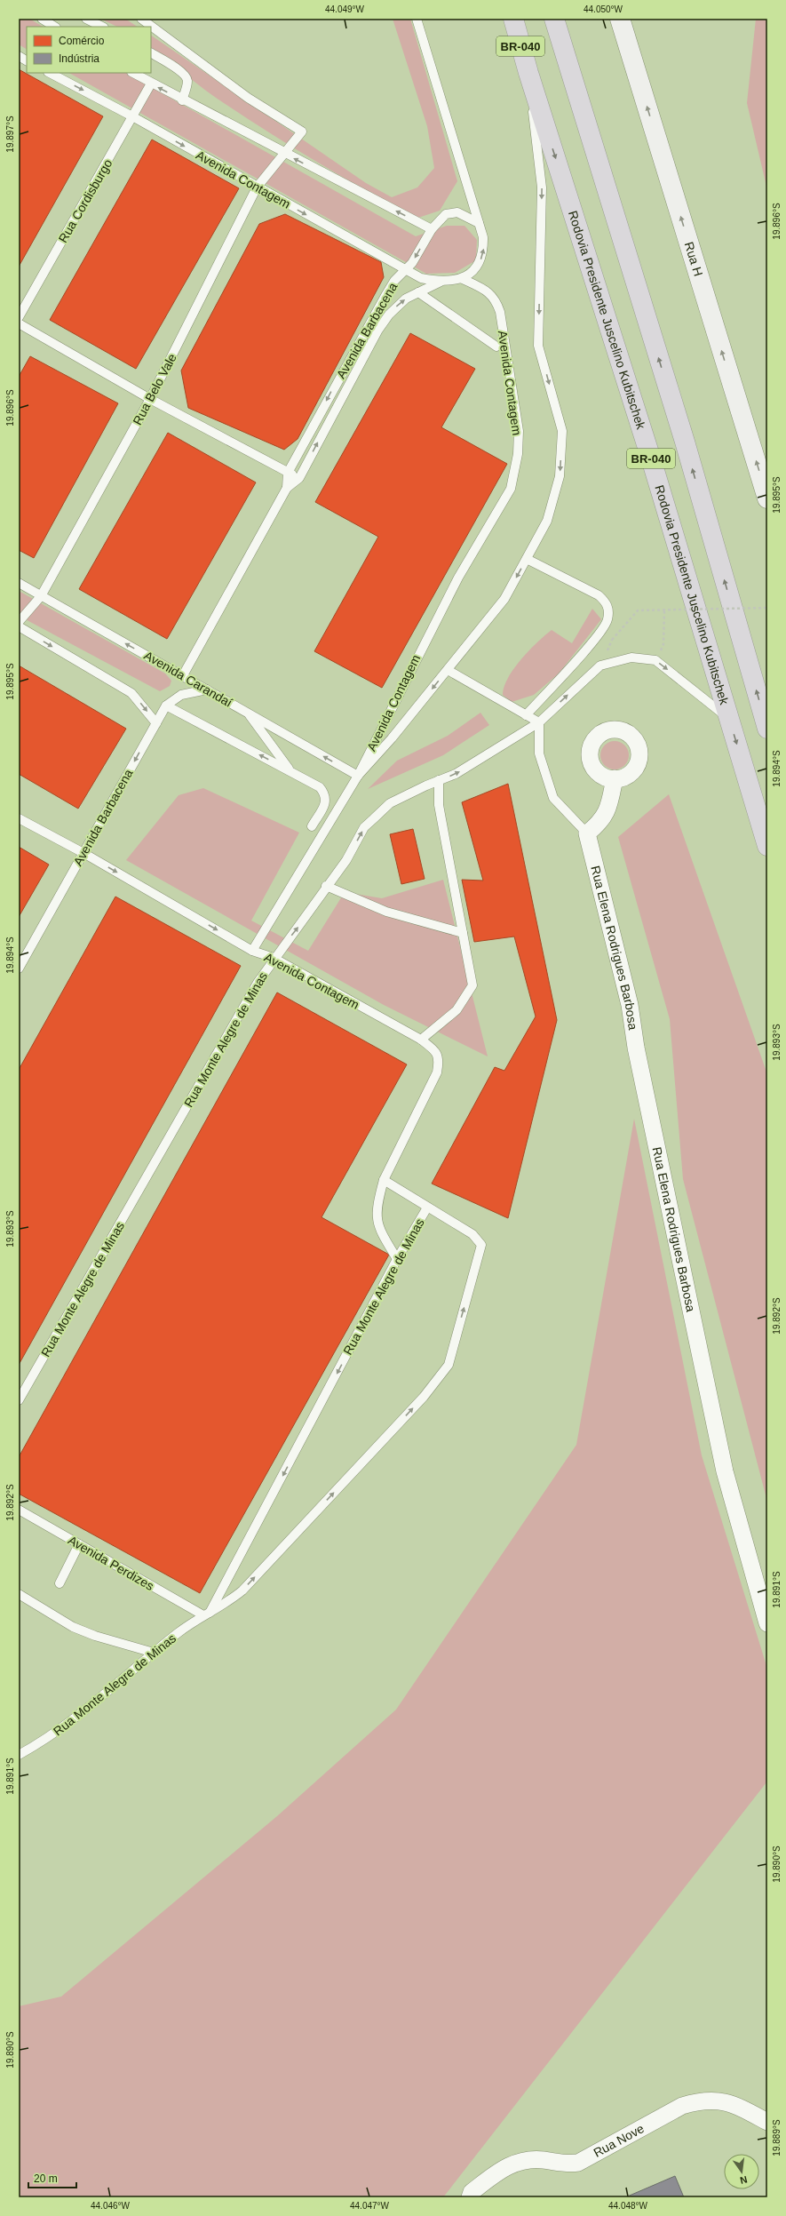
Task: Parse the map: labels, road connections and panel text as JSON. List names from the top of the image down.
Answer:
{
  "streets": {
    "highway": ["BR-040", "Rodovia Presidente Juscelino Kubitschek"],
    "main road": ["Rua H"],
    "street": ["Rua Elena Rodrigues Barbosa", "Rua Nove"],
    "lane": [
      "Avenida Contagem",
      "Rua Cordisburgo",
      "Avenida Barbacena",
      "Rua Belo Vale",
      "Avenida Carandaí",
      "Rua Monte Alegre de Minas",
      "Avenida Perdizes"
    ]
  },
  "crossings": [
    ["Avenida Contagem", "Rua Cordisburgo"],
    ["Avenida Contagem", "Avenida Barbacena"],
    ["Avenida Contagem", "Rua Belo Vale"],
    ["Avenida Contagem", "Avenida Carandaí"],
    ["Avenida Contagem", "Rua Monte Alegre de Minas"],
    ["Avenida Barbacena", "Avenida Carandaí"],
    ["Rua Belo Vale", "Avenida Carandaí"],
    ["Rua Elena Rodrigues Barbosa", "Rua Monte Alegre de Minas"],
    ["Rua Monte Alegre de Minas", "Avenida Perdizes"]
  ],
  "one_way": ["Rua H"],
  "legend": ["Comércio", "Indústria"],
  "scale_bar": "20 m",
  "north": "bottom",
  "coordinates": [
    "44.049°W",
    "44.050°W",
    "19.897°S",
    "19.896°S",
    "19.895°S",
    "19.894°S",
    "19.893°S",
    "19.892°S",
    "19.891°S",
    "19.890°S",
    "19.889°S",
    "44.046°W",
    "44.047°W",
    "44.048°W"
  ]
}
